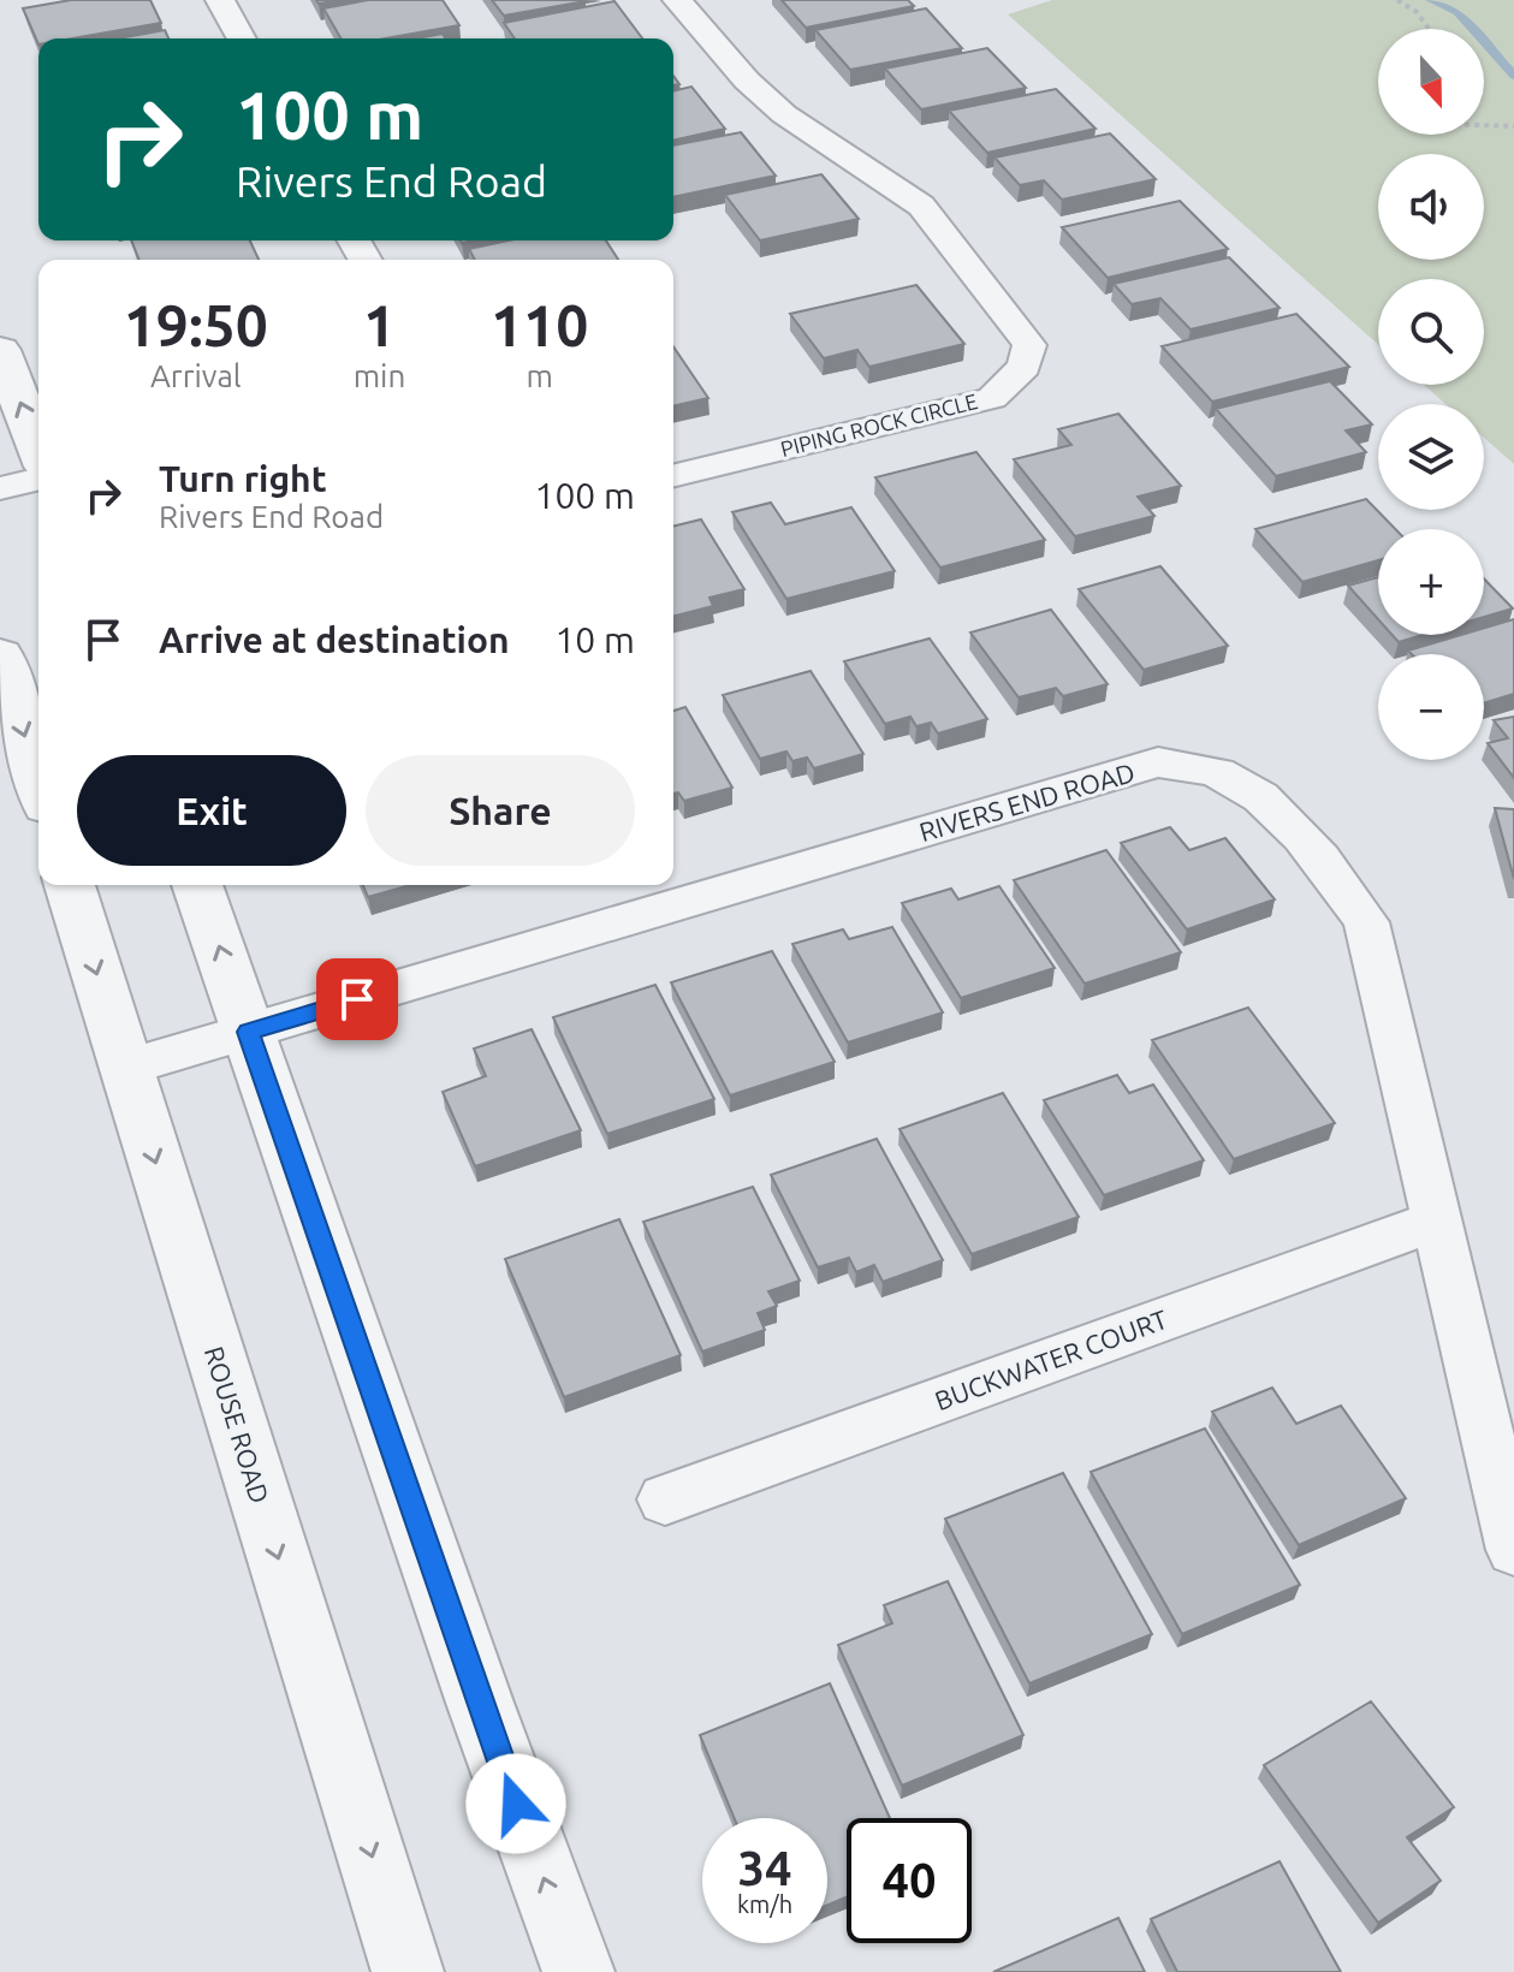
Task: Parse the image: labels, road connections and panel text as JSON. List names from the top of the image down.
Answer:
{
  "streets": {
    "street": [
      "PIPING ROCK CIRCLE",
      "RIVERS END ROAD",
      "BUCKWATER COURT",
      "ROUSE ROAD"
    ]
  },
  "crossings": [
    ["RIVERS END ROAD", "BUCKWATER COURT"],
    ["RIVERS END ROAD", "ROUSE ROAD"]
  ],
  "north": "bottom",
  "page": {
    "map_buttons": ["+", "−"],
    "turn": ["100 m", "Rivers End Road"],
    "eta": [
      "19:50",
      "Arrival",
      "1",
      "min",
      "110",
      "m"
    ],
    "list": [
      {
        "name": "Turn right",
        "note": "Rivers End Road",
        "value": "100 m"
      },
      {
        "name": "Arrive at destination",
        "value": "10 m"
      }
    ],
    "buttons": ["Exit", "Share"],
    "speed": "34 km/h",
    "limit": "40"
  }
}
